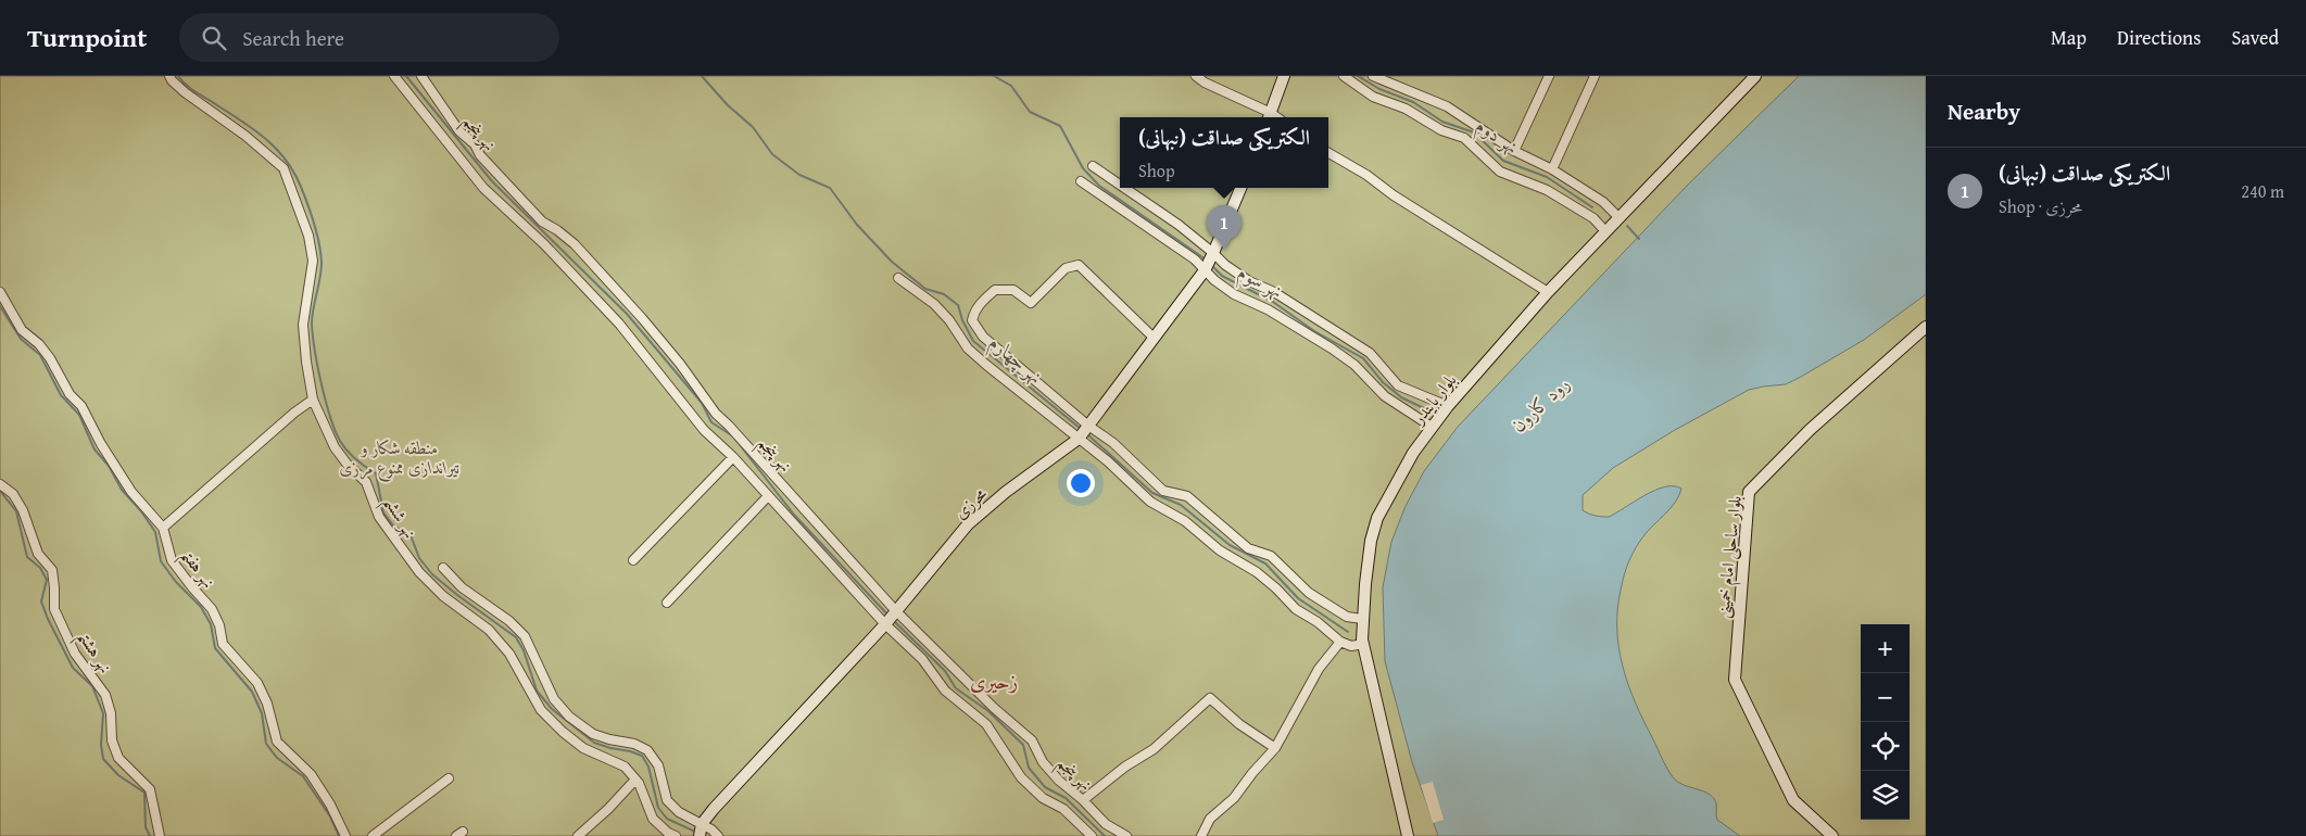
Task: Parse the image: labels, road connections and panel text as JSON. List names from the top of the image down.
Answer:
{
  "streets": {
    "street": [
      "نهر پنجم",
      "بلوار بایندر",
      "محرزی",
      "نهر ششم",
      "بلوار ساحلی امام خمینی",
      "نهر هفتم",
      "نهر هشتم"
    ]
  },
  "crossings": [
    ["نهر پنجم", "محرزی"]
  ],
  "districts": ["زحیری"],
  "water": [
    "نهر دوم",
    "نهر سوم",
    "نهر چهارم",
    "رود کارون"
  ],
  "parks": ["منطقه شکار و تیراندازی ممنوع مرزی"],
  "page": {
    "header": "Turnpoint",
    "search": "Search here",
    "nav": ["Map", "Directions", "Saved"],
    "heading": "Nearby",
    "popup": ["الکتریکی صداقت (نبهانی)", "Shop"],
    "list": [
      {
        "mark": "1",
        "name": "الکتریکی صداقت (نبهانی)",
        "note": "Shop · محرزی",
        "value": "240 m"
      }
    ],
    "pins": "1",
    "map_buttons": ["+", "−"]
  }
}
